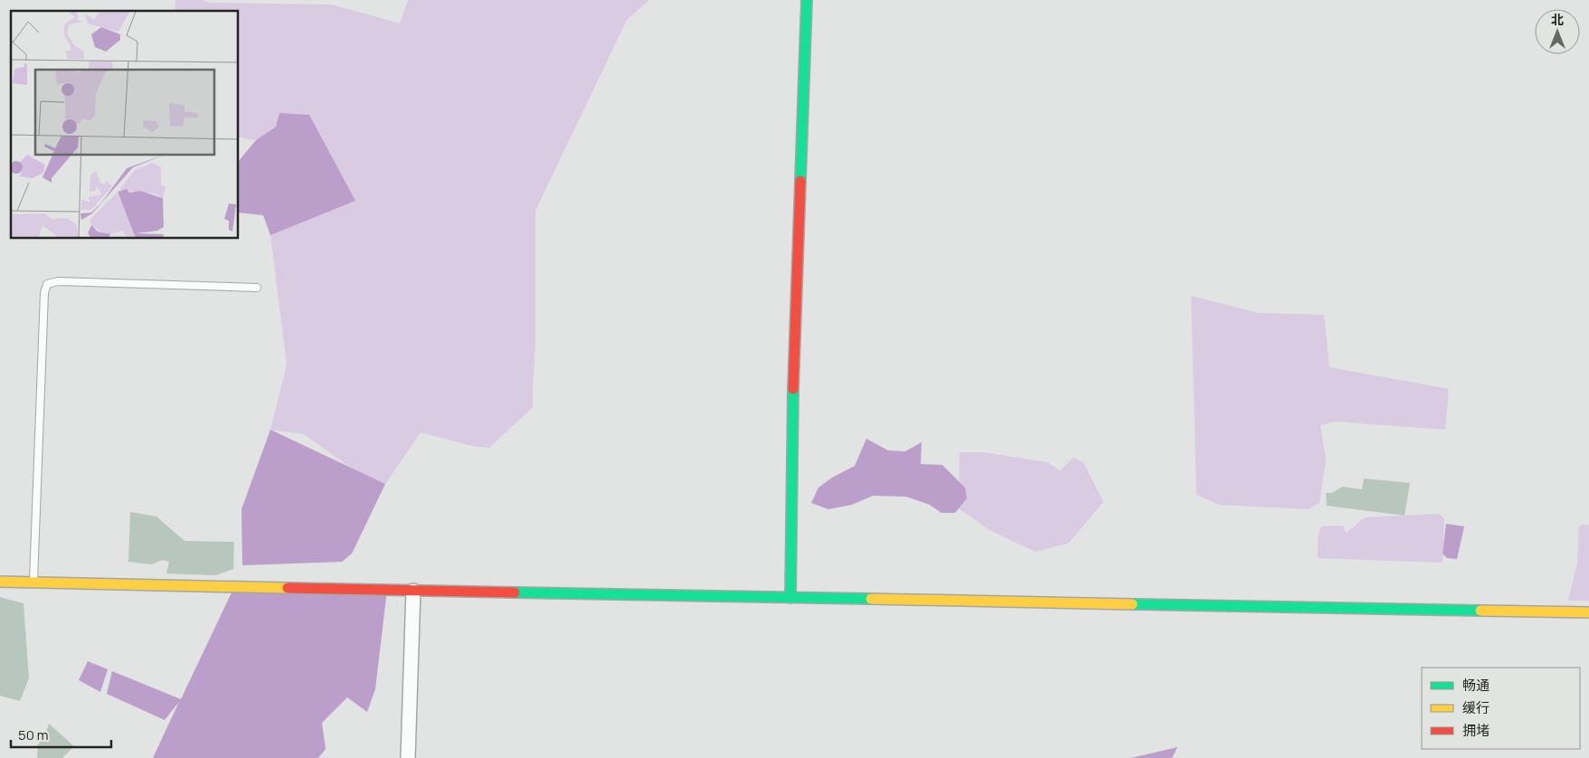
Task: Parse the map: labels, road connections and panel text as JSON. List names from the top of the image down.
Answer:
{
  "legend": ["畅通", "缓行", "拥堵"],
  "scale_bar": "50 m",
  "north": "top"
}
